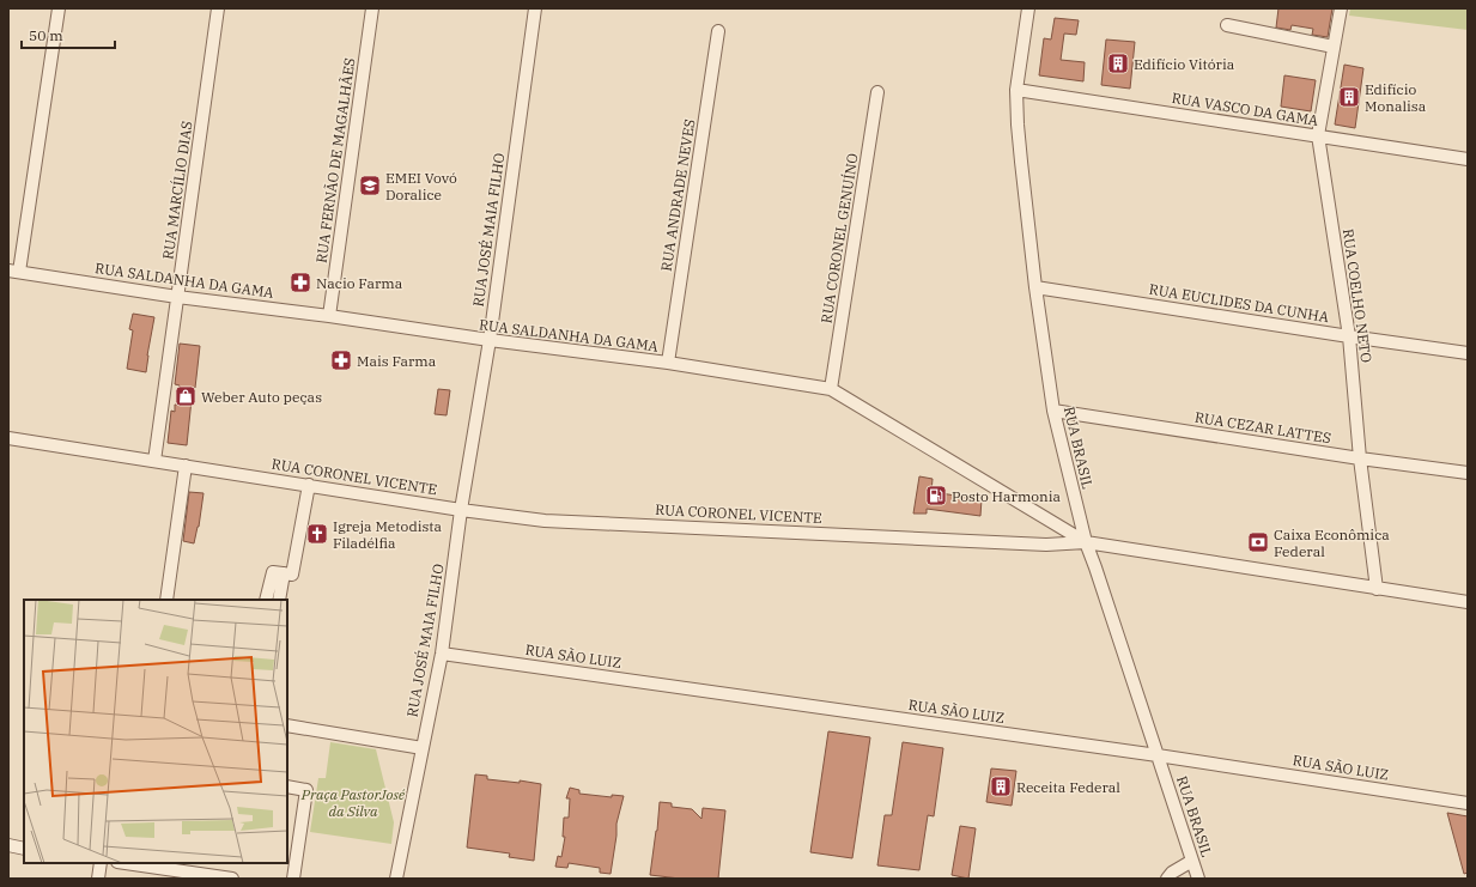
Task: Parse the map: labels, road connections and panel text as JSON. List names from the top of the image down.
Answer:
{
  "streets": {
    "street": [
      "RUA VASCO DA GAMA",
      "RUA FERNÃO DE MAGALHÃES",
      "RUA MARCÍLIO DIAS",
      "RUA ANDRADE NEVES",
      "RUA JOSÉ MAIA FILHO",
      "RUA CORONEL GENUÍNO",
      "RUA SALDANHA DA GAMA",
      "RUA COELHO NETO",
      "RUA EUCLIDES DA CUNHA",
      "RUA CEZAR LATTES",
      "RUA BRASIL",
      "RUA CORONEL VICENTE",
      "RUA SÃO LUIZ"
    ]
  },
  "crossings": [
    ["RUA VASCO DA GAMA", "RUA COELHO NETO"],
    ["RUA VASCO DA GAMA", "RUA BRASIL"],
    ["RUA FERNÃO DE MAGALHÃES", "RUA SALDANHA DA GAMA"],
    ["RUA MARCÍLIO DIAS", "RUA SALDANHA DA GAMA"],
    ["RUA MARCÍLIO DIAS", "RUA CORONEL VICENTE"],
    ["RUA ANDRADE NEVES", "RUA SALDANHA DA GAMA"],
    ["RUA JOSÉ MAIA FILHO", "RUA SALDANHA DA GAMA"],
    ["RUA JOSÉ MAIA FILHO", "RUA CORONEL VICENTE"],
    ["RUA JOSÉ MAIA FILHO", "RUA SÃO LUIZ"],
    ["RUA CORONEL GENUÍNO", "RUA SALDANHA DA GAMA"],
    ["RUA SALDANHA DA GAMA", "RUA BRASIL"],
    ["RUA SALDANHA DA GAMA", "RUA CORONEL VICENTE"],
    ["RUA COELHO NETO", "RUA EUCLIDES DA CUNHA"],
    ["RUA COELHO NETO", "RUA CEZAR LATTES"],
    ["RUA COELHO NETO", "RUA CORONEL VICENTE"],
    ["RUA EUCLIDES DA CUNHA", "RUA BRASIL"],
    ["RUA CEZAR LATTES", "RUA BRASIL"],
    ["RUA BRASIL", "RUA CORONEL VICENTE"],
    ["RUA BRASIL", "RUA SÃO LUIZ"]
  ],
  "parks": ["Praça PastorJosé da Silva"],
  "places": {
    "building": ["Edifício Vitória", "Edifício Monalisa", "Receita Federal"],
    "school or university": ["EMEI Vovó Doralice"],
    "pharmacy": ["Nacio Farma", "Mais Farma"],
    "shop": ["Weber Auto peças"],
    "fuel station": ["Posto Harmonia"],
    "church": ["Igreja Metodista Filadélfia"],
    "bank": ["Caixa Econômica Federal"]
  },
  "scale_bar": "50 m"
}
